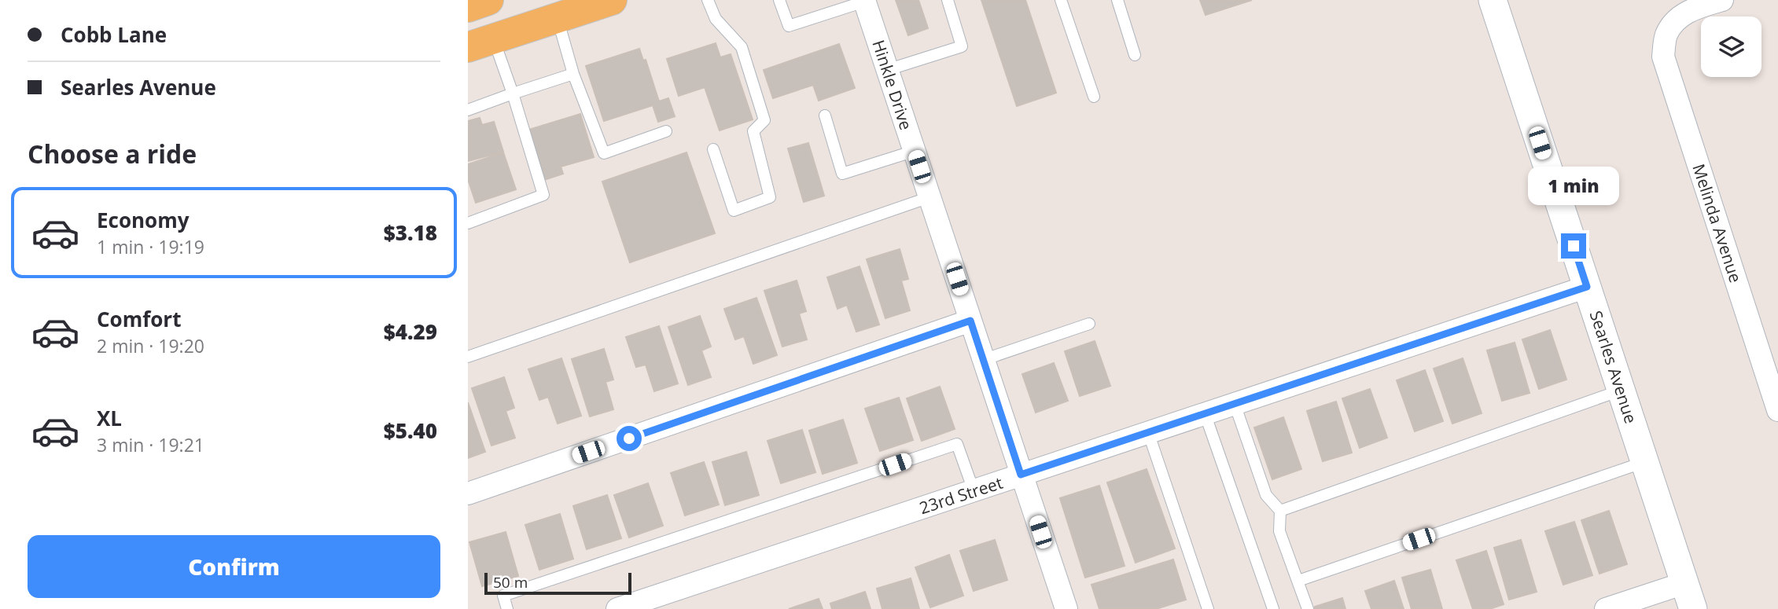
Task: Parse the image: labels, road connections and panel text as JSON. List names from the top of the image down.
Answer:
{
  "streets": {
    "street": [
      "Hinkle Drive",
      "Melinda Avenue",
      "Searles Avenue",
      "23rd Street"
    ]
  },
  "crossings": [
    ["Hinkle Drive", "23rd Street"],
    ["Searles Avenue", "23rd Street"]
  ],
  "scale_bar": "50 m",
  "page": {
    "banner": ["Cobb Lane", "Searles Avenue"],
    "heading": "Choose a ride",
    "bubble": "1 min",
    "list": [
      {
        "name": "Economy",
        "note": "1 min · 19:19",
        "value": "$3.18"
      },
      {
        "name": "Comfort",
        "note": "2 min · 19:20",
        "value": "$4.29"
      },
      {
        "name": "XL",
        "note": "3 min · 19:21",
        "value": "$5.40"
      }
    ],
    "buttons": "Confirm",
    "scale": "50 m"
  }
}
